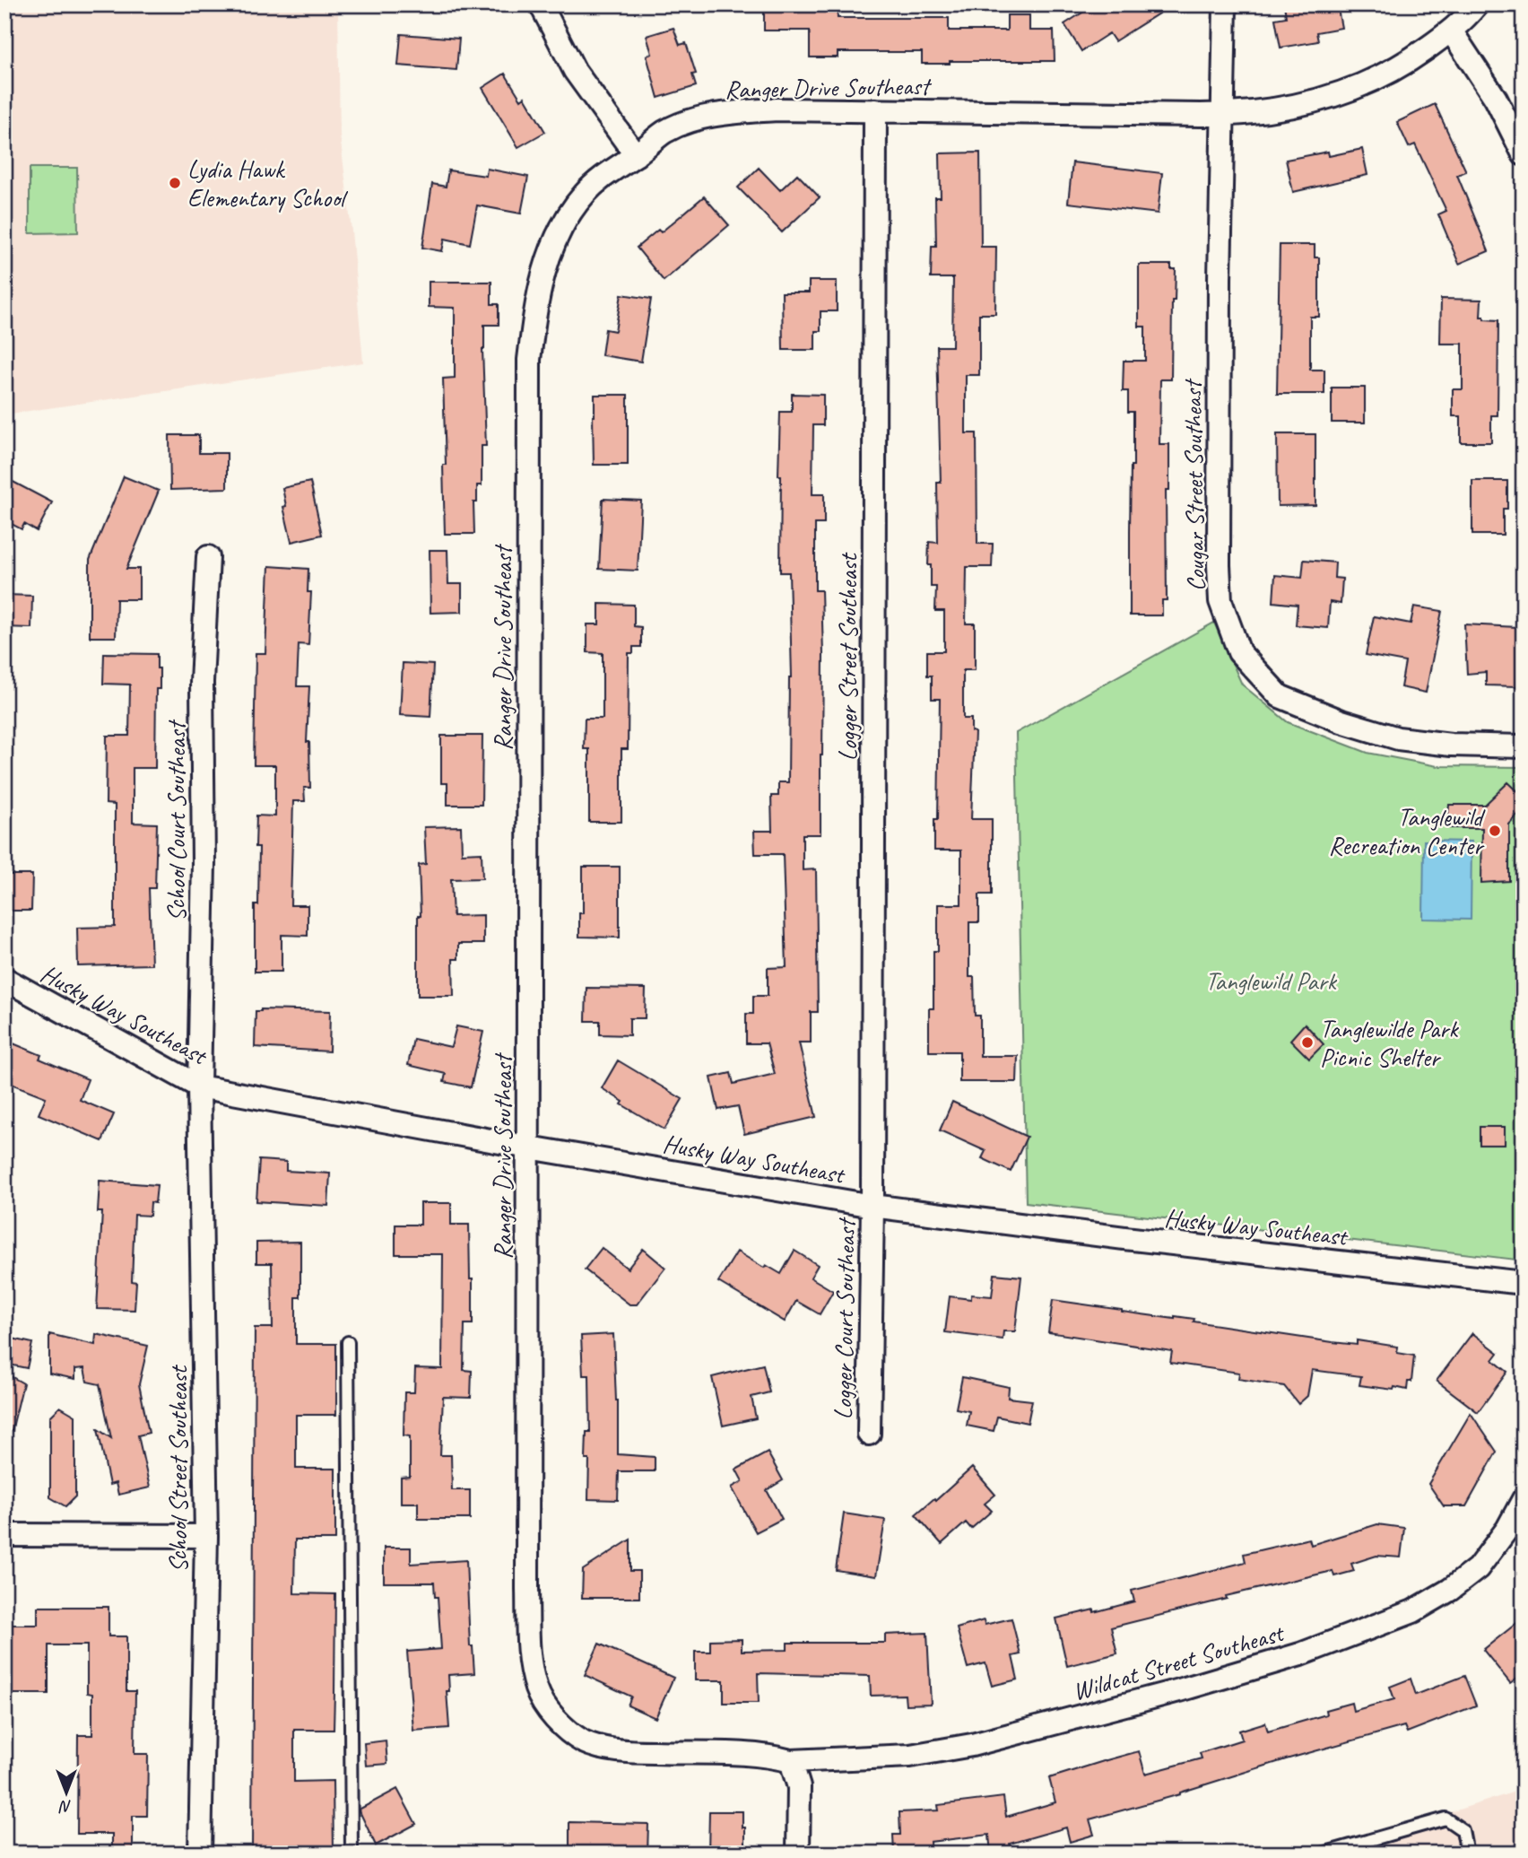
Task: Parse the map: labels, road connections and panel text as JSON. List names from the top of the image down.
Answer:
{
  "streets": {
    "street": [
      "Ranger Drive Southeast",
      "Cougar Street Southeast",
      "Logger Street Southeast",
      "School Court Southeast",
      "Husky Way Southeast",
      "Logger Court Southeast",
      "School Street Southeast",
      "Wildcat Street Southeast"
    ]
  },
  "crossings": [
    ["Ranger Drive Southeast", "Cougar Street Southeast"],
    ["Ranger Drive Southeast", "Logger Street Southeast"],
    ["Ranger Drive Southeast", "Husky Way Southeast"],
    ["Ranger Drive Southeast", "Wildcat Street Southeast"],
    ["Logger Street Southeast", "Husky Way Southeast"],
    ["Logger Street Southeast", "Logger Court Southeast"],
    ["School Court Southeast", "Husky Way Southeast"],
    ["School Court Southeast", "School Street Southeast"],
    ["Husky Way Southeast", "Logger Court Southeast"],
    ["Husky Way Southeast", "School Street Southeast"]
  ],
  "parks": ["Tanglewild Park"],
  "places": ["Lydia Hawk Elementary School", "Tanglewild Recreation Center", "Tanglewilde Park Picnic Shelter"],
  "north": "bottom"
}
